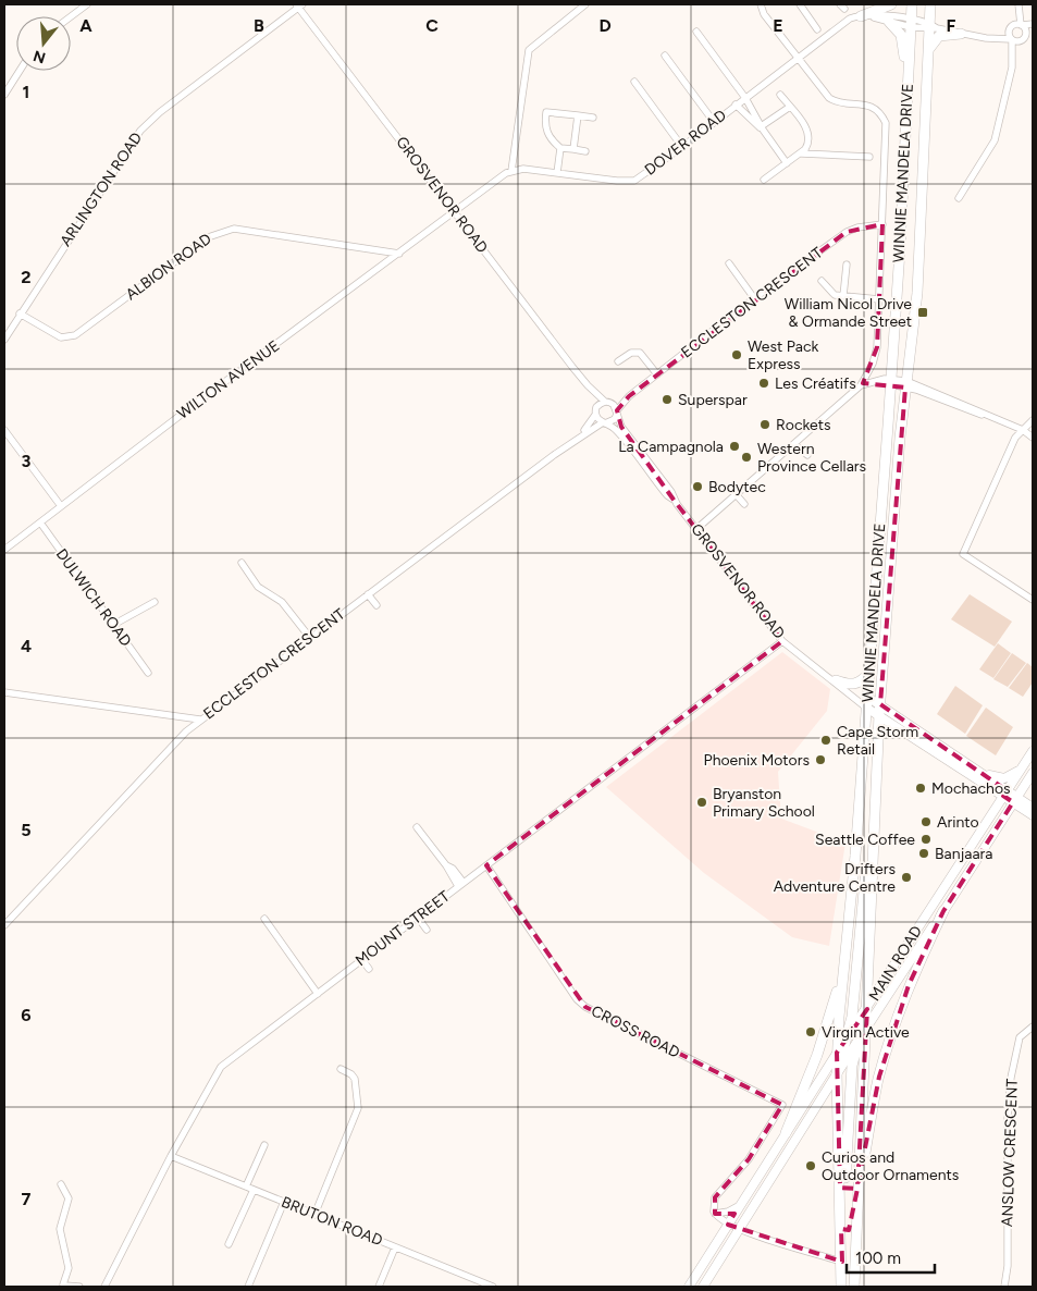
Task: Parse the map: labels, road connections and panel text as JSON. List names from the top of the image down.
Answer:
{
  "streets": {
    "main road": ["WINNIE MANDELA DRIVE", "GROSVENOR ROAD", "MAIN ROAD"],
    "street": [
      "DOVER ROAD",
      "ARLINGTON ROAD",
      "ALBION ROAD",
      "ECCLESTON CRESCENT",
      "WILTON AVENUE",
      "DULWICH ROAD",
      "MOUNT STREET",
      "CROSS ROAD",
      "ANSLOW CRESCENT",
      "BRUTON ROAD"
    ]
  },
  "crossings": [
    ["WINNIE MANDELA DRIVE", "GROSVENOR ROAD"],
    ["WINNIE MANDELA DRIVE", "MAIN ROAD"],
    ["ARLINGTON ROAD", "GROSVENOR ROAD"],
    ["ARLINGTON ROAD", "ALBION ROAD"],
    ["GROSVENOR ROAD", "ECCLESTON CRESCENT"],
    ["GROSVENOR ROAD", "WILTON AVENUE"],
    ["GROSVENOR ROAD", "MOUNT STREET"],
    ["GROSVENOR ROAD", "MAIN ROAD"],
    ["ALBION ROAD", "WILTON AVENUE"],
    ["WILTON AVENUE", "DULWICH ROAD"],
    ["MOUNT STREET", "CROSS ROAD"],
    ["MOUNT STREET", "BRUTON ROAD"]
  ],
  "places": {
    "transit": ["William Nicol Drive & Ormande Street"],
    "other": [
      "West Pack Express",
      "Les Créatifs",
      "Superspar",
      "Rockets",
      "La Campagnola",
      "Western Province Cellars",
      "Bodytec",
      "Cape Storm Retail",
      "Phoenix Motors",
      "Mochachos",
      "Bryanston Primary School",
      "Arinto",
      "Seattle Coffee",
      "Banjaara",
      "Drifters Adventure Centre",
      "Virgin Active",
      "Curios and Outdoor Ornaments"
    ]
  },
  "scale_bar": "100 m",
  "north": "bottom",
  "grid": {
    "columns": [
      "A",
      "B",
      "C",
      "D",
      "E",
      "F"
    ],
    "rows": [
      "1",
      "2",
      "3",
      "4",
      "5",
      "6",
      "7"
    ]
  }
}
